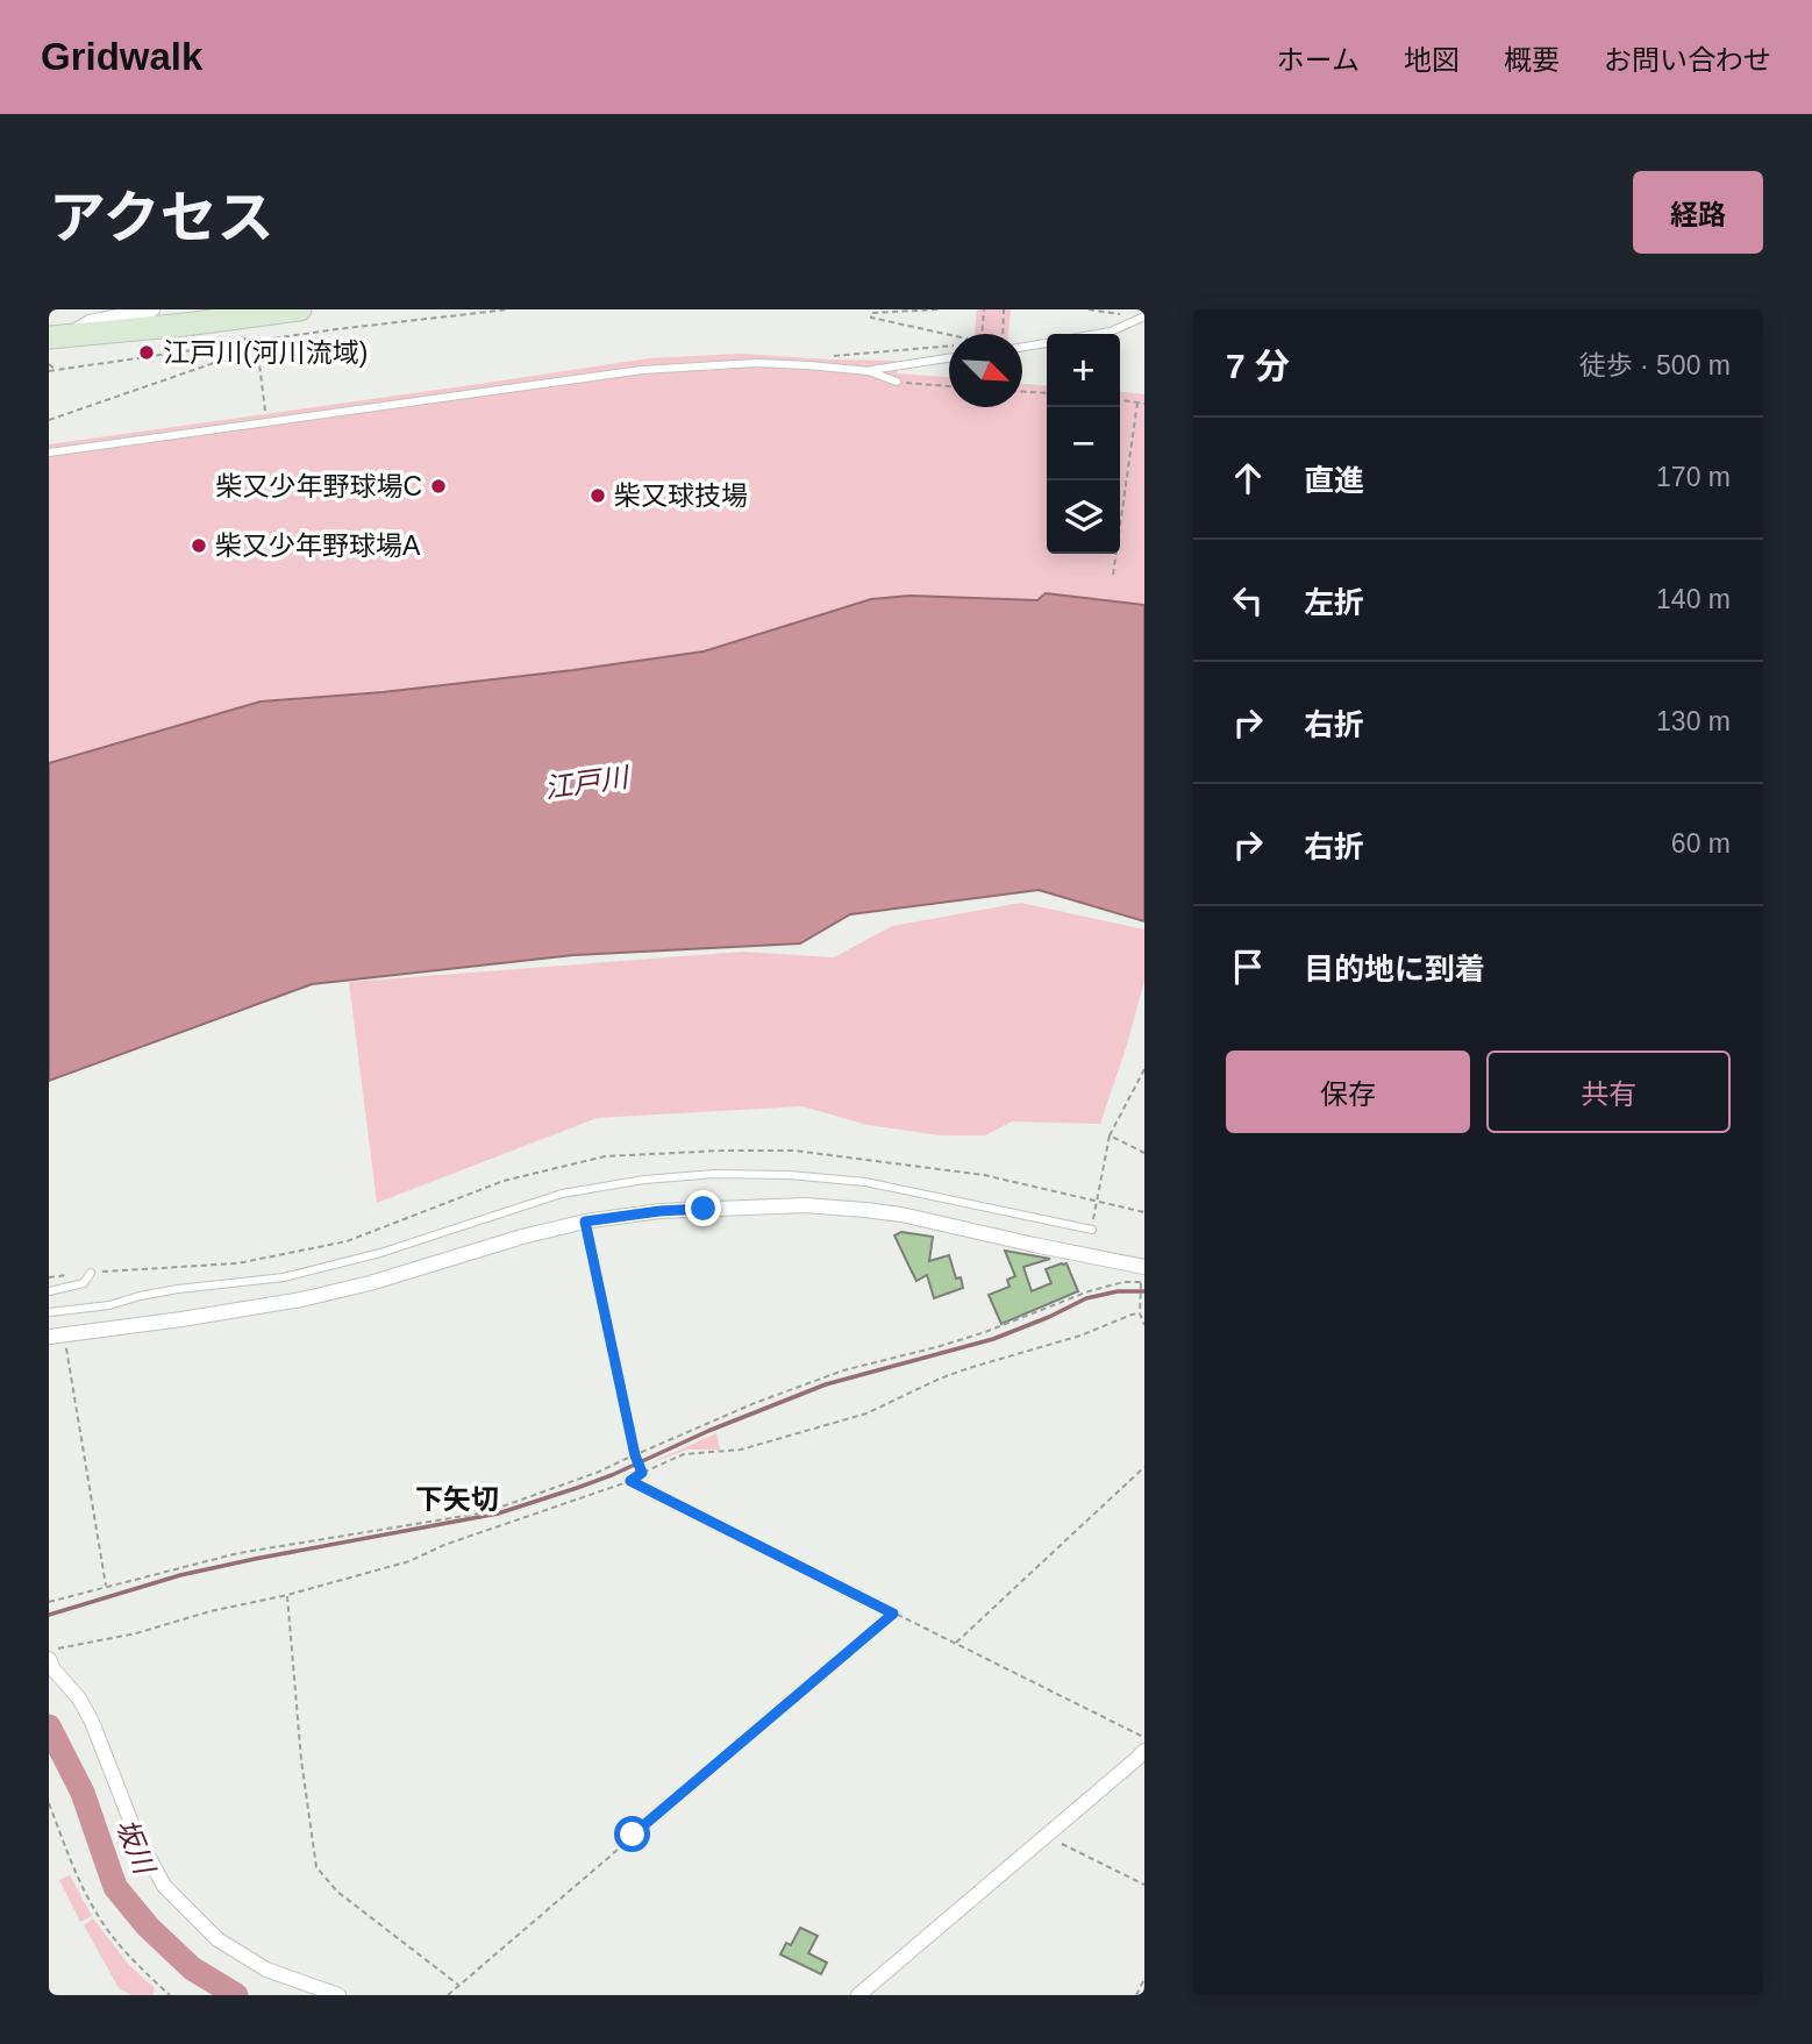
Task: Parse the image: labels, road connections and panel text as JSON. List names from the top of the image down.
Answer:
{
  "districts": ["下矢切"],
  "water": ["江戸川", "坂川"],
  "places": [
    "江戸川(河川流域)",
    "柴又少年野球場C",
    "柴又球技場",
    "柴又少年野球場A"
  ],
  "north": "bottom right",
  "page": {
    "header": "Gridwalk",
    "nav": [
      "ホーム",
      "地図",
      "概要",
      "お問い合わせ"
    ],
    "title": "アクセス",
    "buttons": [
      "経路",
      ["保存", "共有"]
    ],
    "heading": ["7 分", "徒歩 · 500 m"],
    "map_buttons": ["+", "−"],
    "list": [
      ["直進", "170 m"],
      ["左折", "140 m"],
      ["右折", "130 m"],
      ["右折", "60 m"],
      "目的地に到着"
    ]
  }
}
